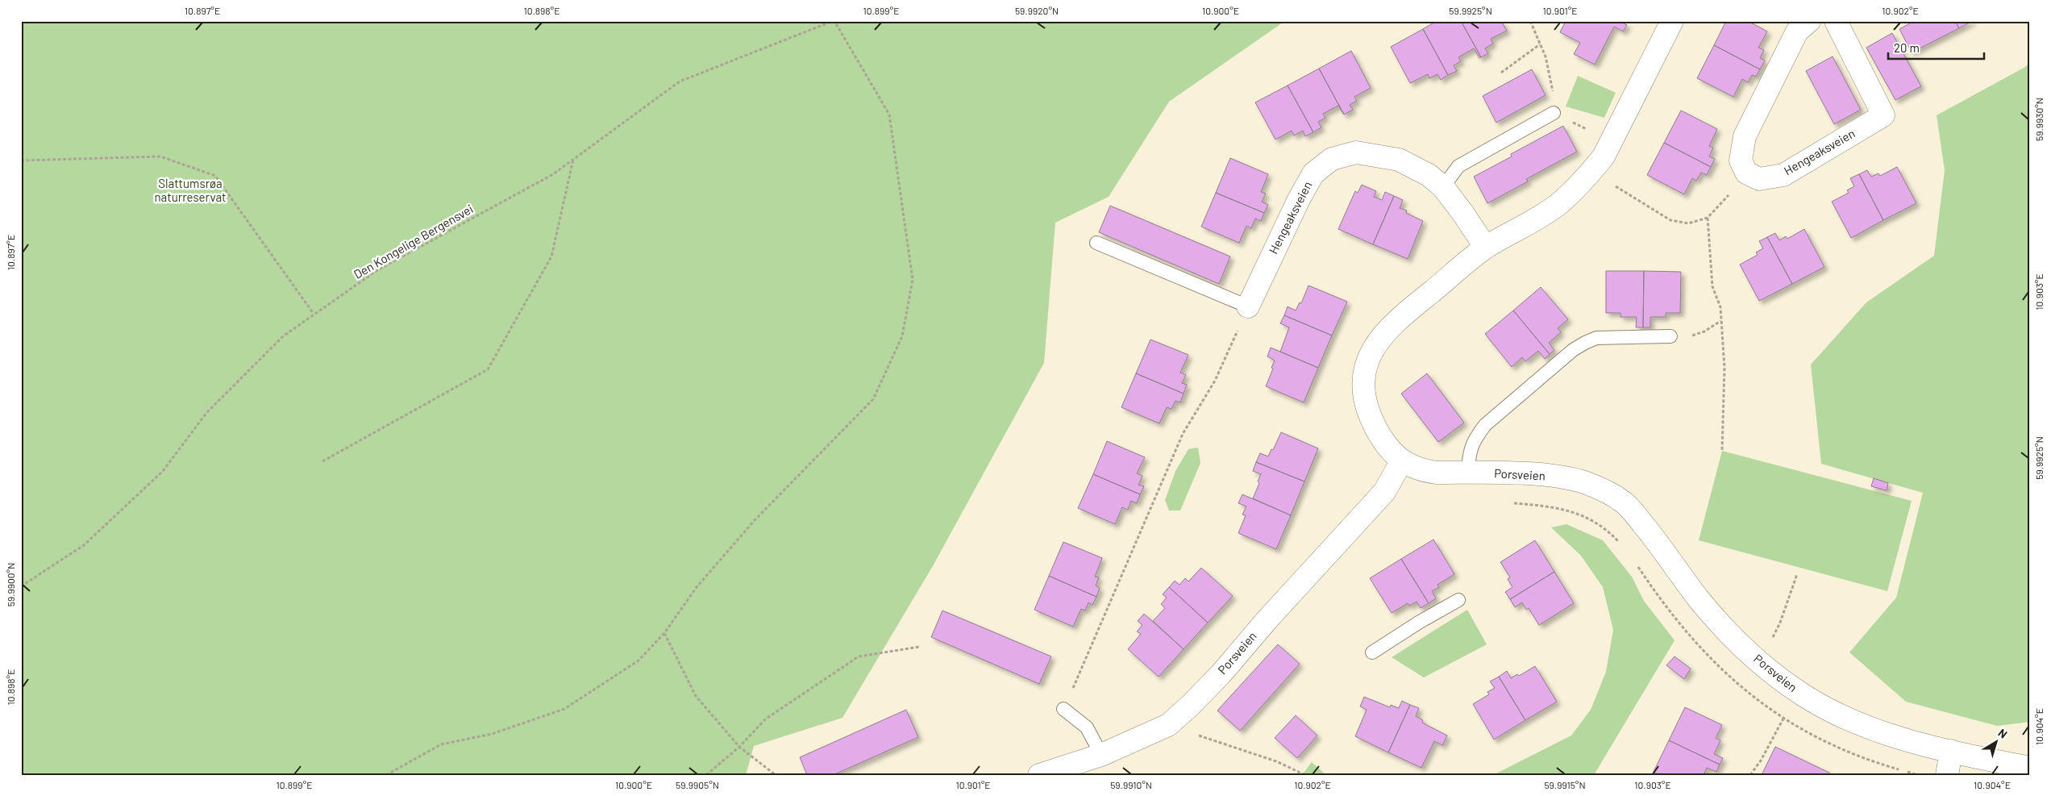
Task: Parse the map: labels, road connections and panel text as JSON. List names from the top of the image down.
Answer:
{
  "streets": {
    "street": ["Hengeaksveien", "Porsveien"],
    "path": ["Den Kongelige Bergensvei"]
  },
  "parks": ["Slattumsrøa naturreservat"],
  "scale_bar": "20 m",
  "north": "top right",
  "coordinates": [
    "10.897°E",
    "10.898°E",
    "10.899°E",
    "59.9920°N",
    "10.900°E",
    "59.9925°N",
    "10.901°E",
    "10.902°E",
    "59.9930°N",
    "10.903°E",
    "59.9900°N",
    "10.904°E",
    "59.9905°N",
    "59.9910°N",
    "59.9915°N"
  ]
}
